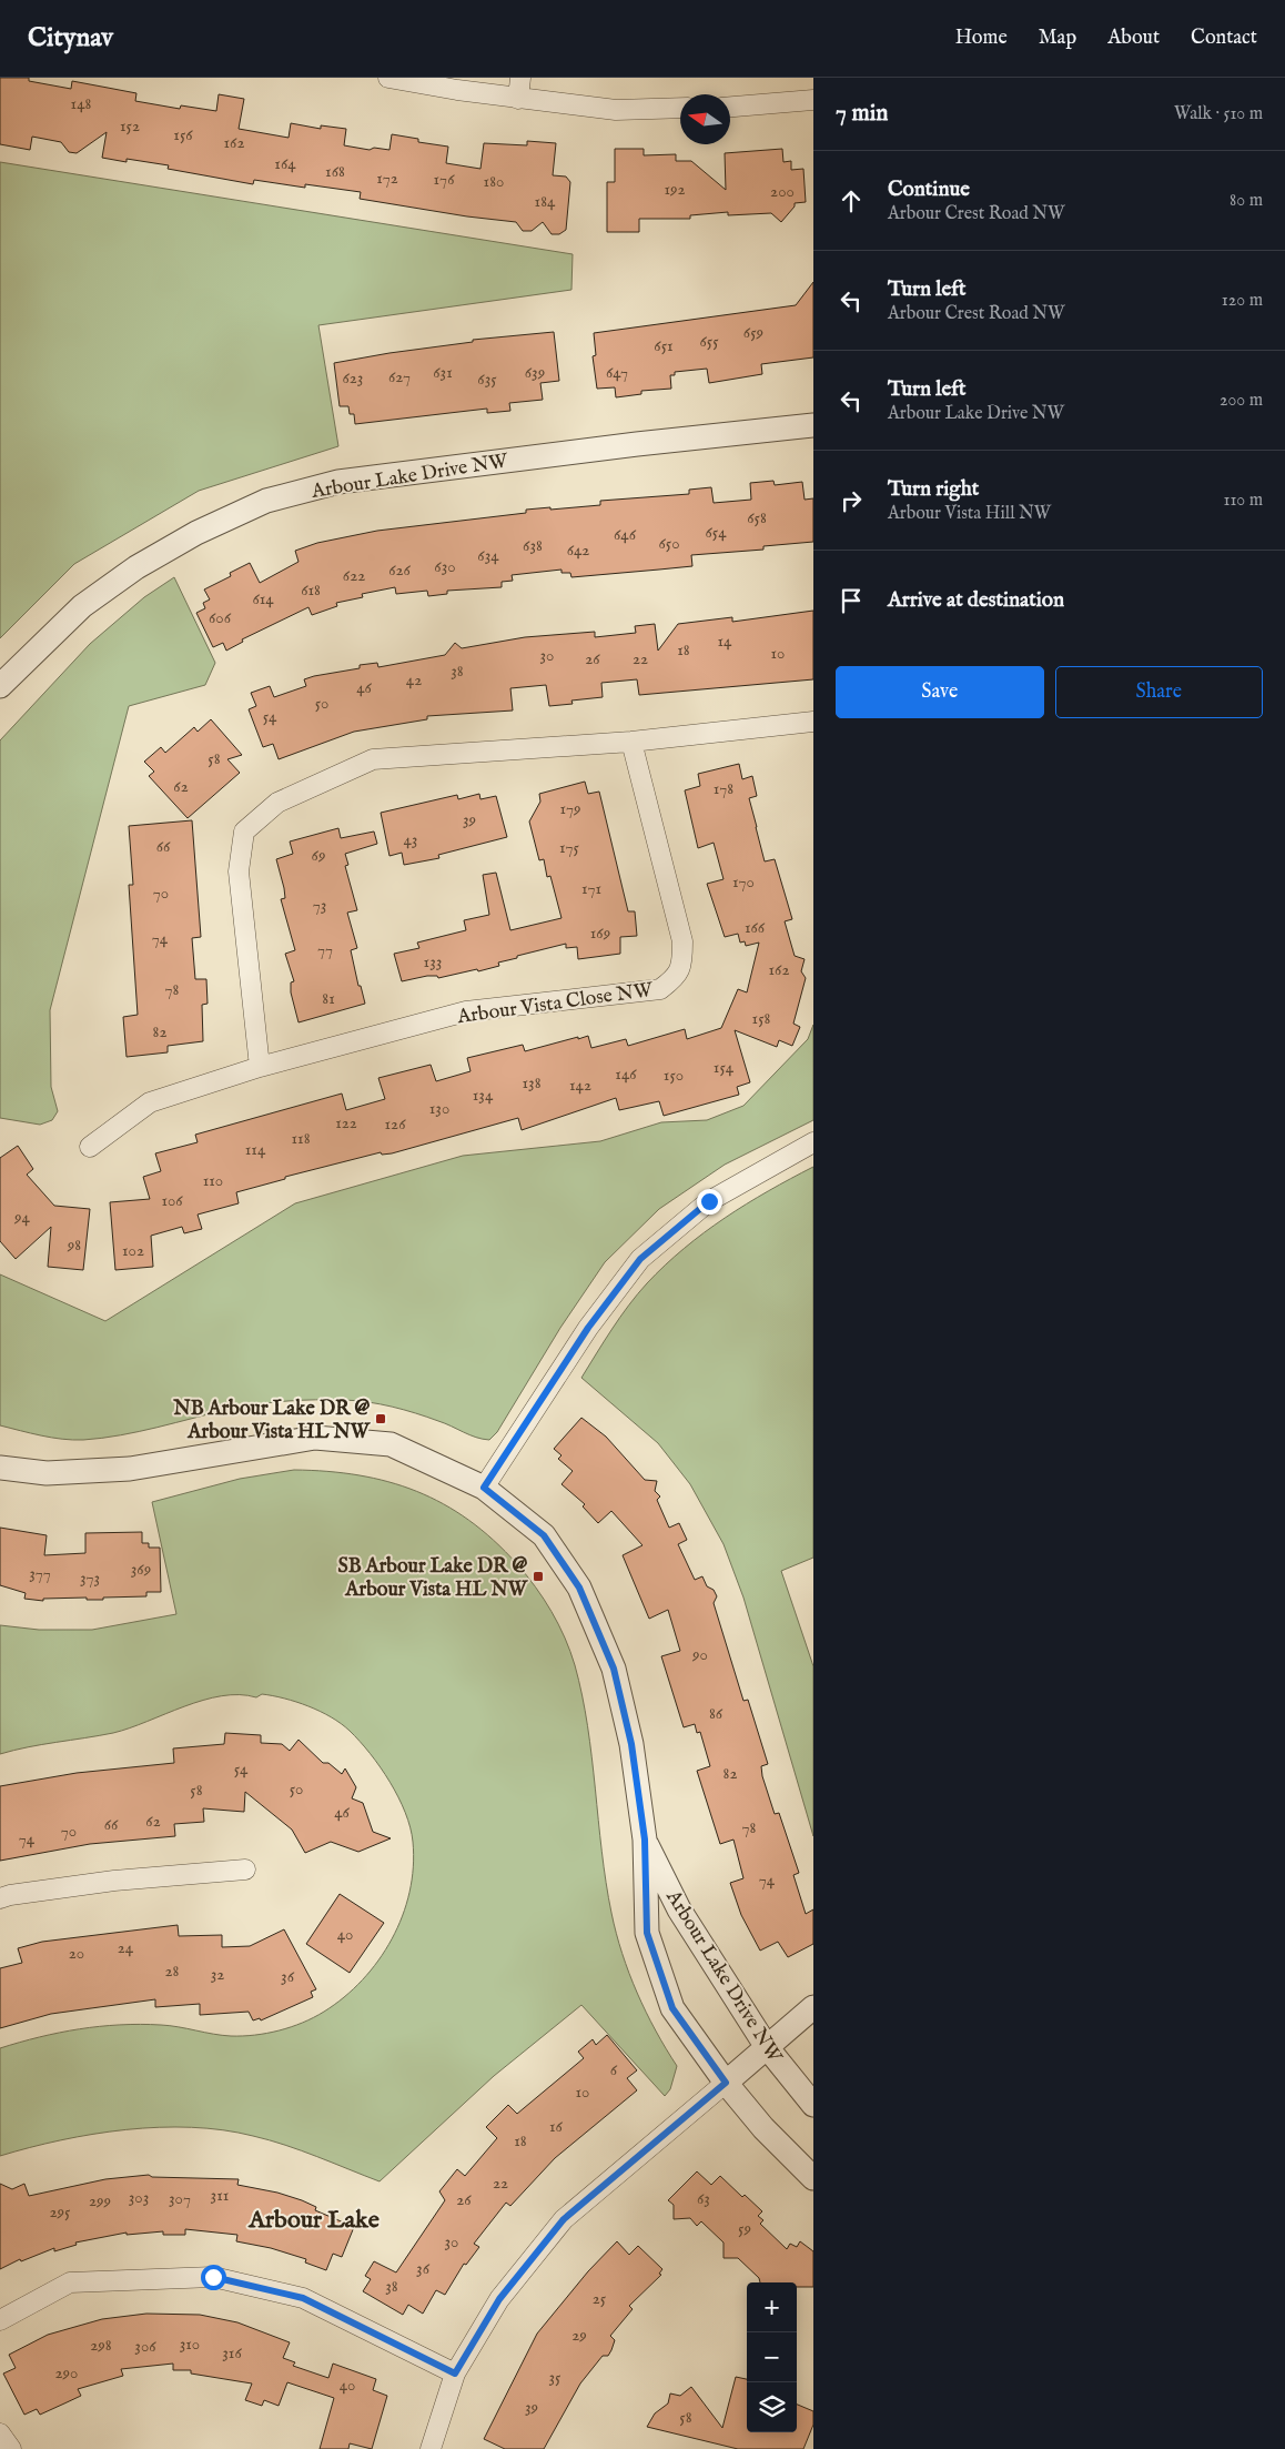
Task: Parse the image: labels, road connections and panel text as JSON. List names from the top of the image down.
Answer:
{
  "streets": {
    "street": ["Arbour Lake Drive NW", "Arbour Vista Close NW"]
  },
  "districts": ["Arbour Lake"],
  "places": {
    "transit": ["NB Arbour Lake DR @ Arbour Vista HL NW", "SB Arbour Lake DR @ Arbour Vista HL NW"]
  },
  "house_numbers": [
    "148",
    "152",
    "156",
    "162",
    "164",
    "168",
    "172",
    "176",
    "180",
    "192",
    "200",
    "184",
    "659",
    "655",
    "651",
    "631",
    "639",
    "647",
    "627",
    "623",
    "635",
    "658",
    "654",
    "646",
    "650",
    "638",
    "642",
    "634",
    "630",
    "626",
    "622",
    "618",
    "614",
    "606",
    "14",
    "18",
    "10",
    "30",
    "26",
    "22",
    "38",
    "42",
    "46",
    "50",
    "54",
    "58",
    "62",
    "178",
    "179",
    "39",
    "43",
    "66",
    "175",
    "69",
    "170",
    "171",
    "70",
    "73",
    "166",
    "169",
    "74",
    "77",
    "133",
    "162",
    "78",
    "81",
    "158",
    "82",
    "154",
    "146",
    "150",
    "138",
    "142",
    "134",
    "130",
    "122",
    "126",
    "118",
    "114",
    "110",
    "106",
    "94",
    "98",
    "102",
    "369",
    "377",
    "373",
    "90",
    "86",
    "54",
    "82",
    "50",
    "58",
    "46",
    "62",
    "66",
    "78",
    "70",
    "74",
    "74",
    "40",
    "24",
    "20",
    "28",
    "32",
    "36",
    "6",
    "10",
    "16",
    "18",
    "22",
    "311",
    "303",
    "307",
    "63",
    "26",
    "299",
    "295",
    "59",
    "30",
    "36",
    "38",
    "25",
    "29",
    "310",
    "298",
    "306",
    "316",
    "290",
    "35",
    "40",
    "39",
    "58"
  ],
  "north": "left",
  "page": {
    "header": "Citynav",
    "nav": [
      "Home",
      "Map",
      "About",
      "Contact"
    ],
    "heading": ["7 min", "Walk · 510 m"],
    "list": [
      ["Continue", "Arbour Crest Road NW", "80 m"],
      ["Turn left", "Arbour Crest Road NW", "120 m"],
      ["Turn left", "Arbour Lake Drive NW", "200 m"],
      ["Turn right", "Arbour Vista Hill NW", "110 m"],
      "Arrive at destination"
    ],
    "buttons": ["Save", "Share"],
    "map_buttons": ["+", "−"]
  }
}
